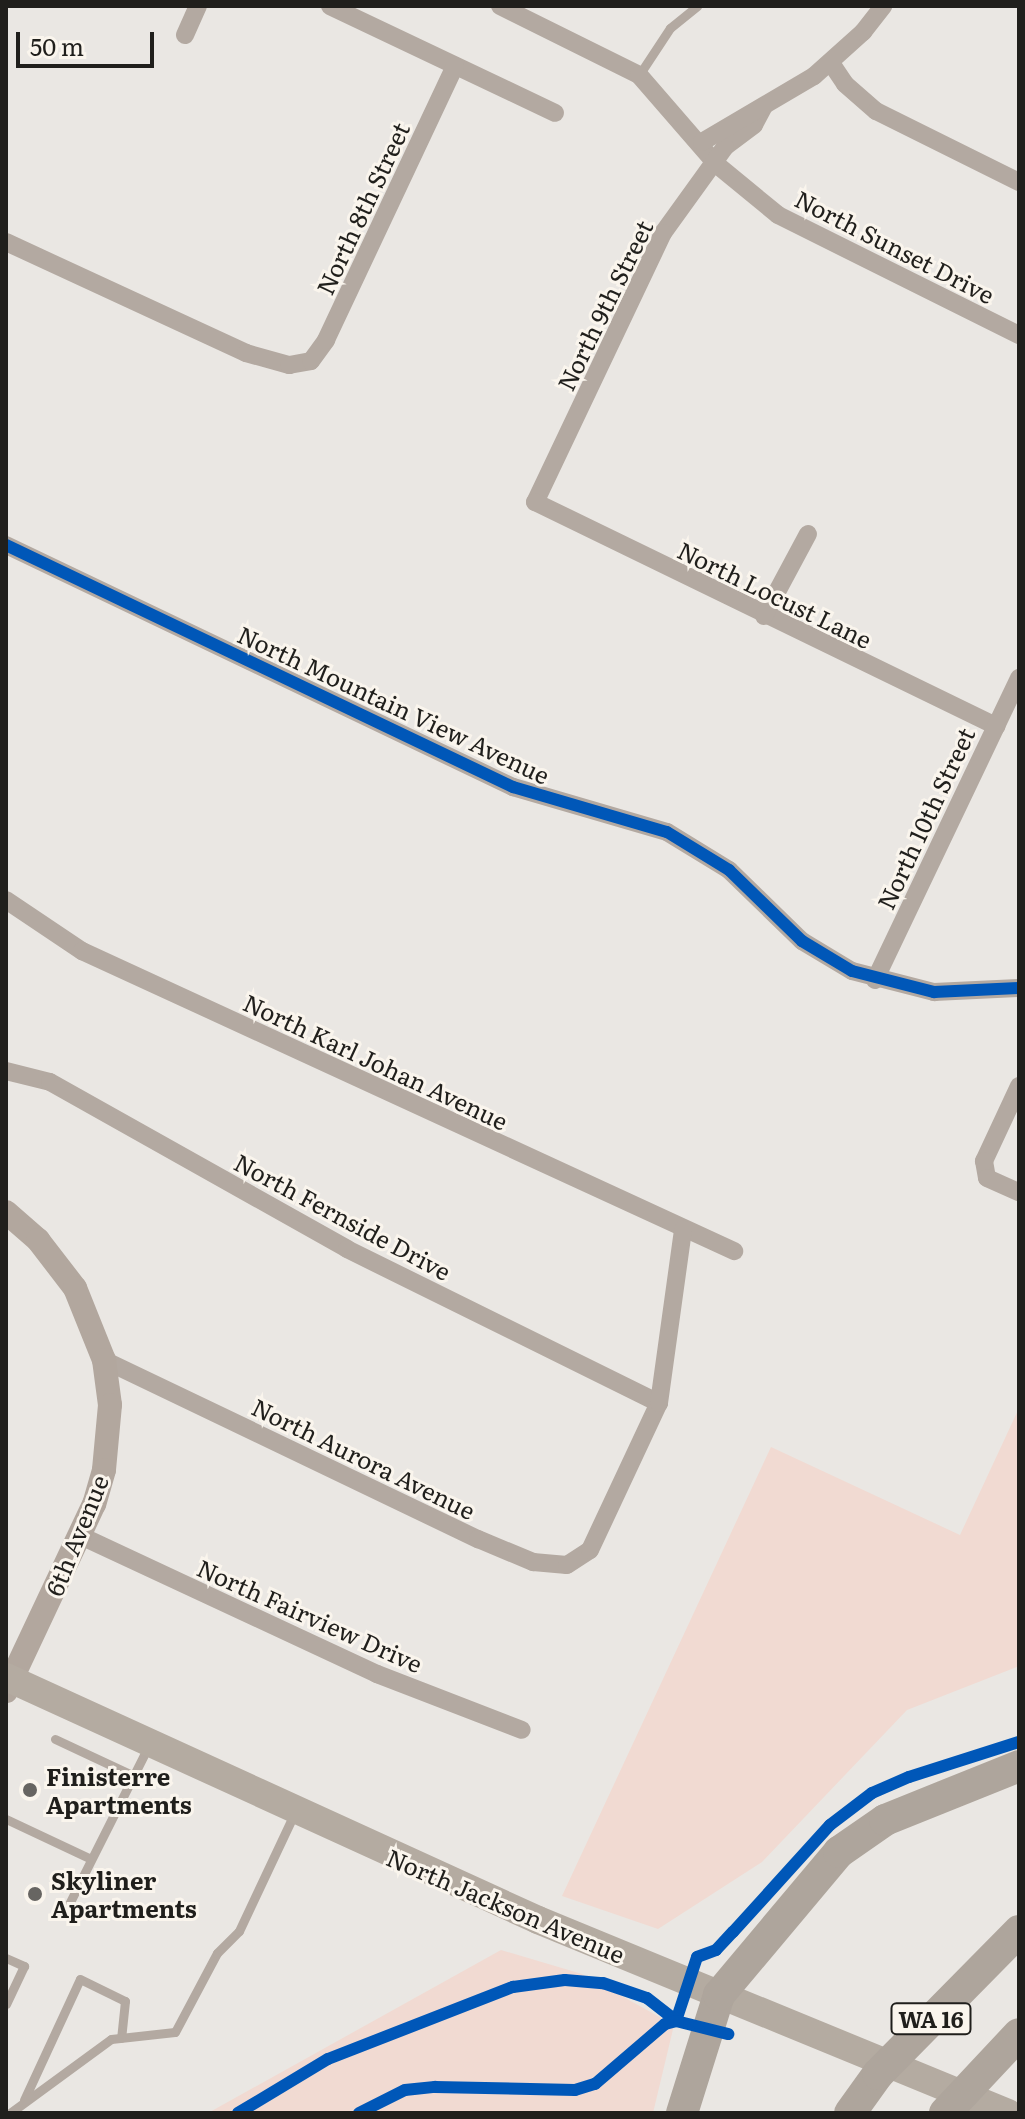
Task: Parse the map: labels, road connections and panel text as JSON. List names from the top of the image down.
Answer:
{
  "streets": {
    "highway": ["WA 16"],
    "main road": ["North Jackson Avenue"],
    "street": [
      "North 8th Street",
      "North Sunset Drive",
      "North 9th Street",
      "North Locust Lane",
      "North Mountain View Avenue",
      "North 10th Street",
      "North Karl Johan Avenue",
      "North Fernside Drive",
      "North Aurora Avenue",
      "6th Avenue",
      "North Fairview Drive"
    ]
  },
  "crossings": [
    ["North Sunset Drive", "North 9th Street"],
    ["North 9th Street", "North Locust Lane"],
    ["North Locust Lane", "North 10th Street"],
    ["North Mountain View Avenue", "North 10th Street"],
    ["North Fernside Drive", "North Aurora Avenue"],
    ["North Aurora Avenue", "6th Avenue"],
    ["6th Avenue", "North Fairview Drive"],
    ["6th Avenue", "North Jackson Avenue"]
  ],
  "places": ["Finisterre Apartments", "Skyliner Apartments"],
  "scale_bar": "50 m"
}
